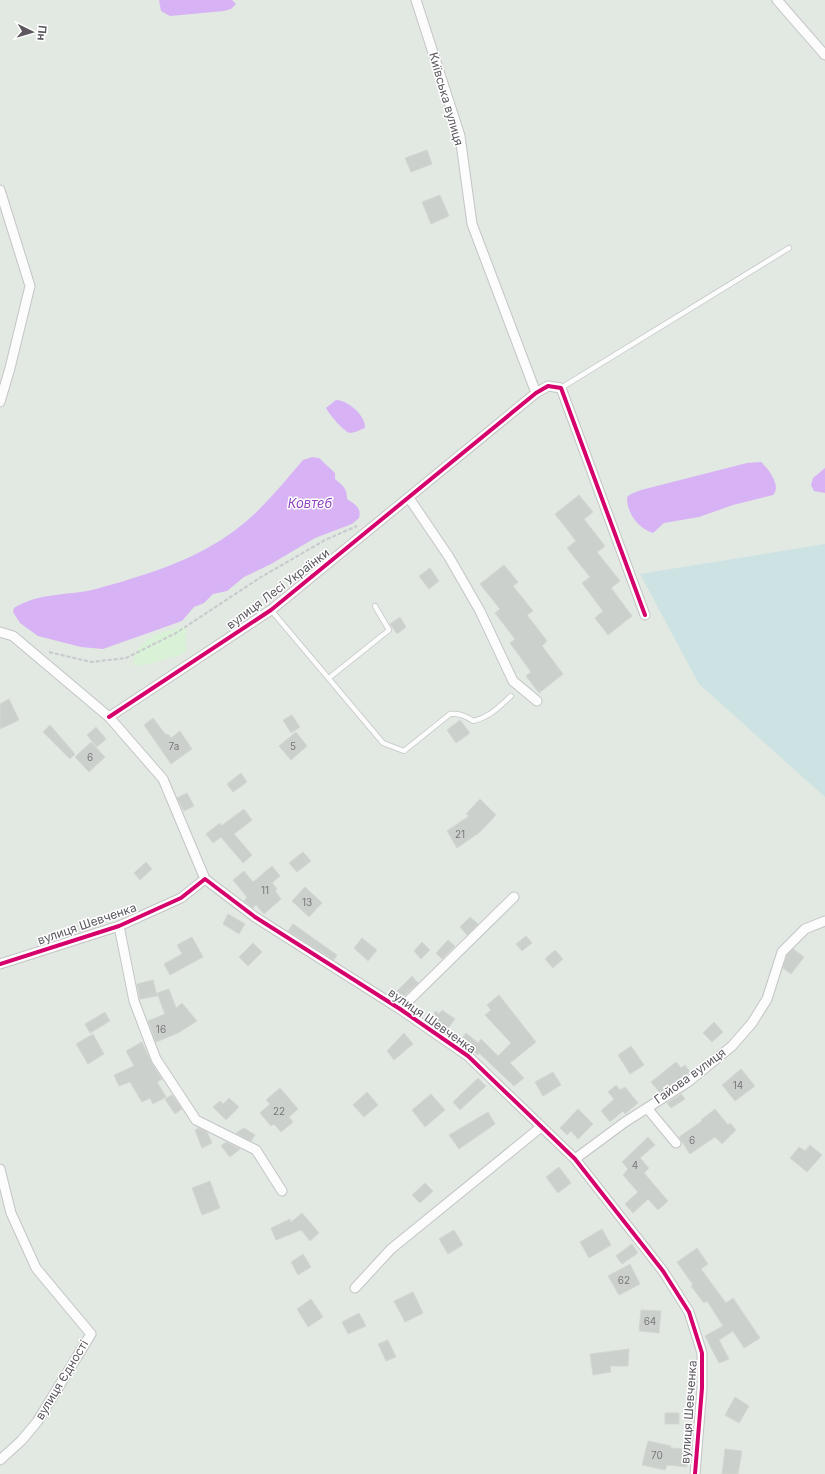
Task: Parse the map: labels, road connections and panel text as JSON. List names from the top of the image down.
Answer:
{
  "streets": {
    "street": [
      "Київська вулиця",
      "вулиця Лесі Українки",
      "вулиця Шевченка",
      "Гайова вулиця",
      "вулиця Єдності"
    ]
  },
  "crossings": [
    ["Київська вулиця", "вулиця Лесі Українки"],
    ["вулиця Лесі Українки", "вулиця Шевченка"],
    ["вулиця Шевченка", "Гайова вулиця"]
  ],
  "water": ["Ковтеб"],
  "house_numbers": [
    "7а",
    "5",
    "6",
    "21",
    "11",
    "13",
    "16",
    "14",
    "22",
    "6",
    "4",
    "62",
    "64",
    "70"
  ],
  "north": "right"
}
